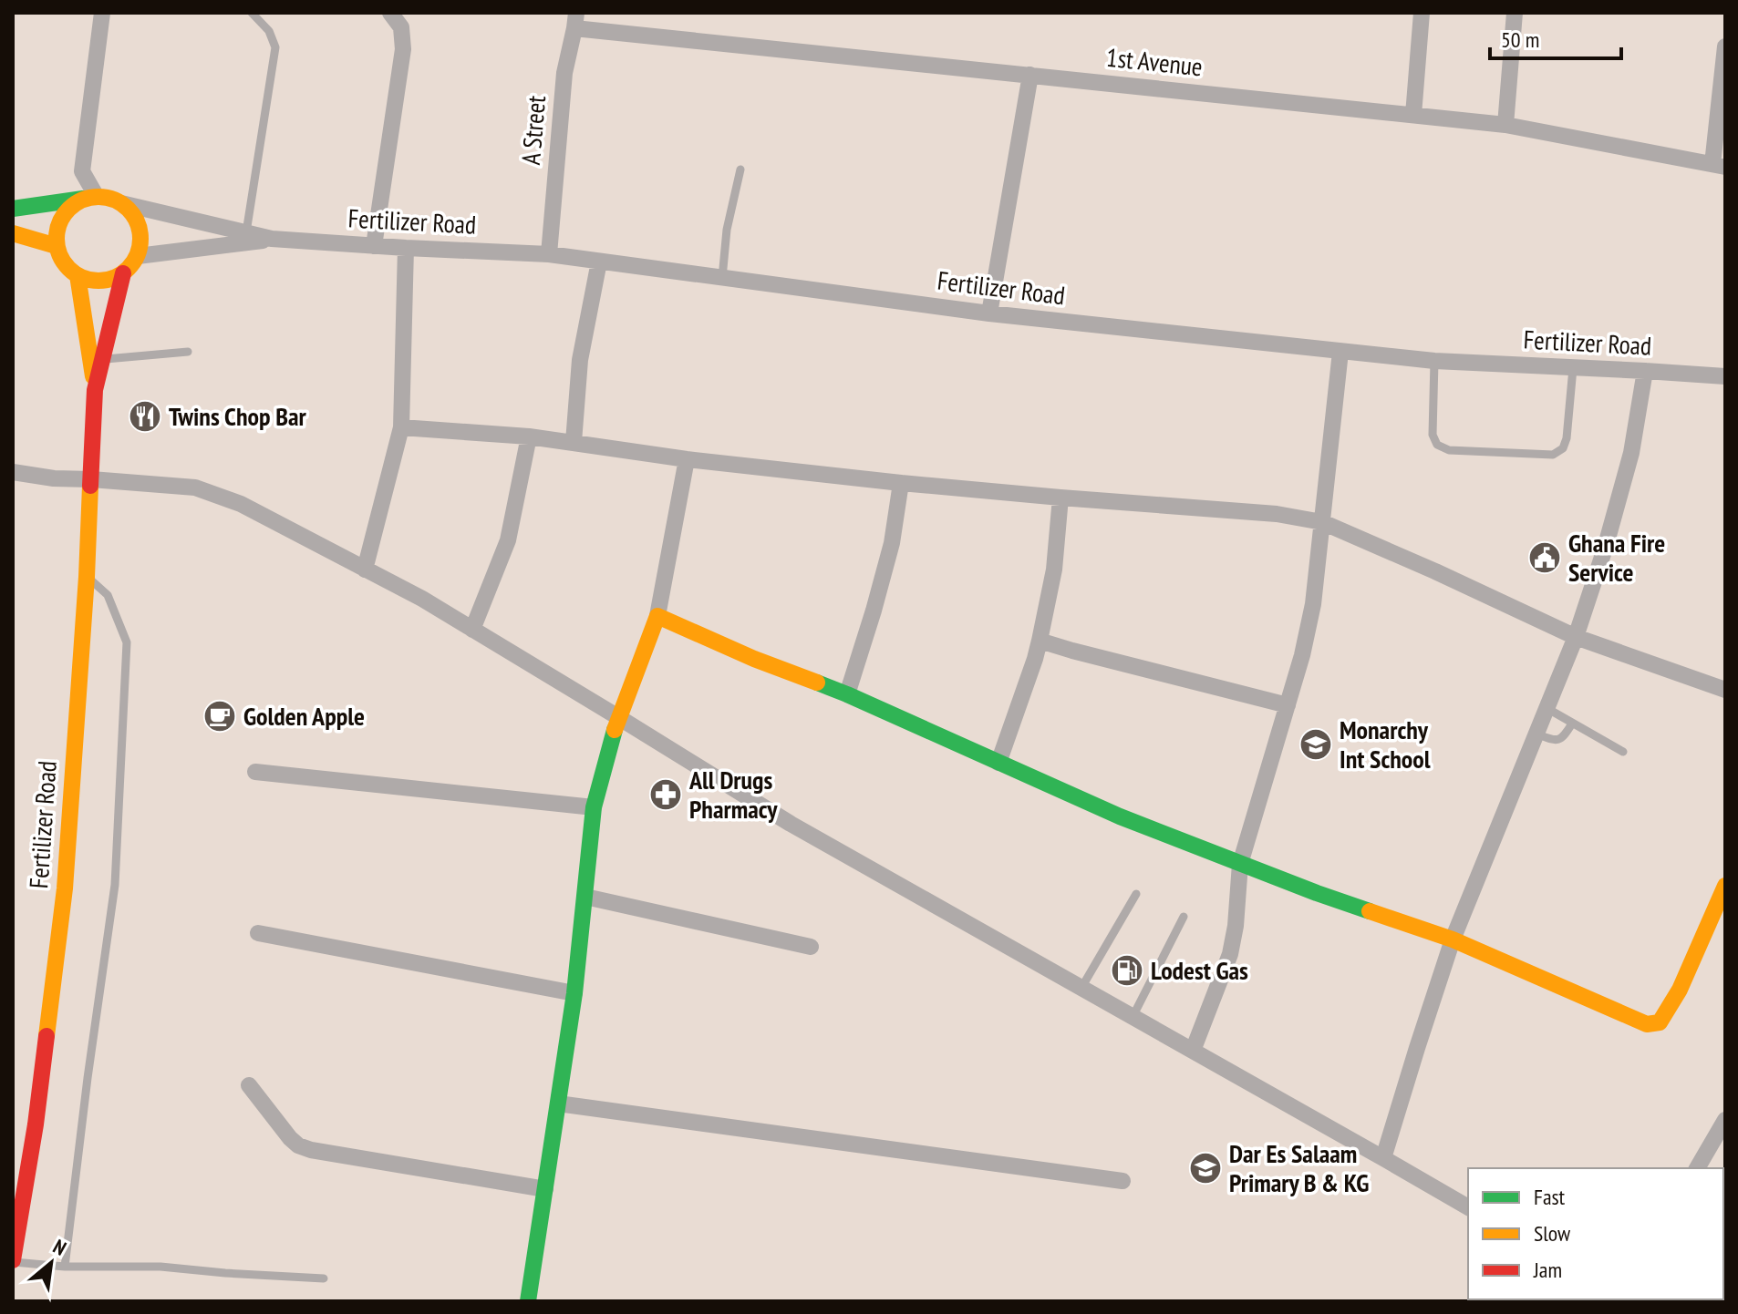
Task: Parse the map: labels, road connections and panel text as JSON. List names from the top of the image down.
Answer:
{
  "streets": {
    "street": ["1st Avenue", "A Street", "Fertilizer Road"]
  },
  "crossings": [
    ["1st Avenue", "A Street"],
    ["A Street", "Fertilizer Road"]
  ],
  "places": {
    "restaurant": ["Twins Chop Bar"],
    "public building": ["Ghana Fire Service"],
    "cafe": ["Golden Apple"],
    "school or university": ["Monarchy Int School", "Dar Es Salaam Primary B & KG"],
    "pharmacy": ["All Drugs Pharmacy"],
    "fuel station": ["Lodest Gas"]
  },
  "legend": ["Fast", "Slow", "Jam"],
  "scale_bar": "50 m",
  "north": "top right"
}
